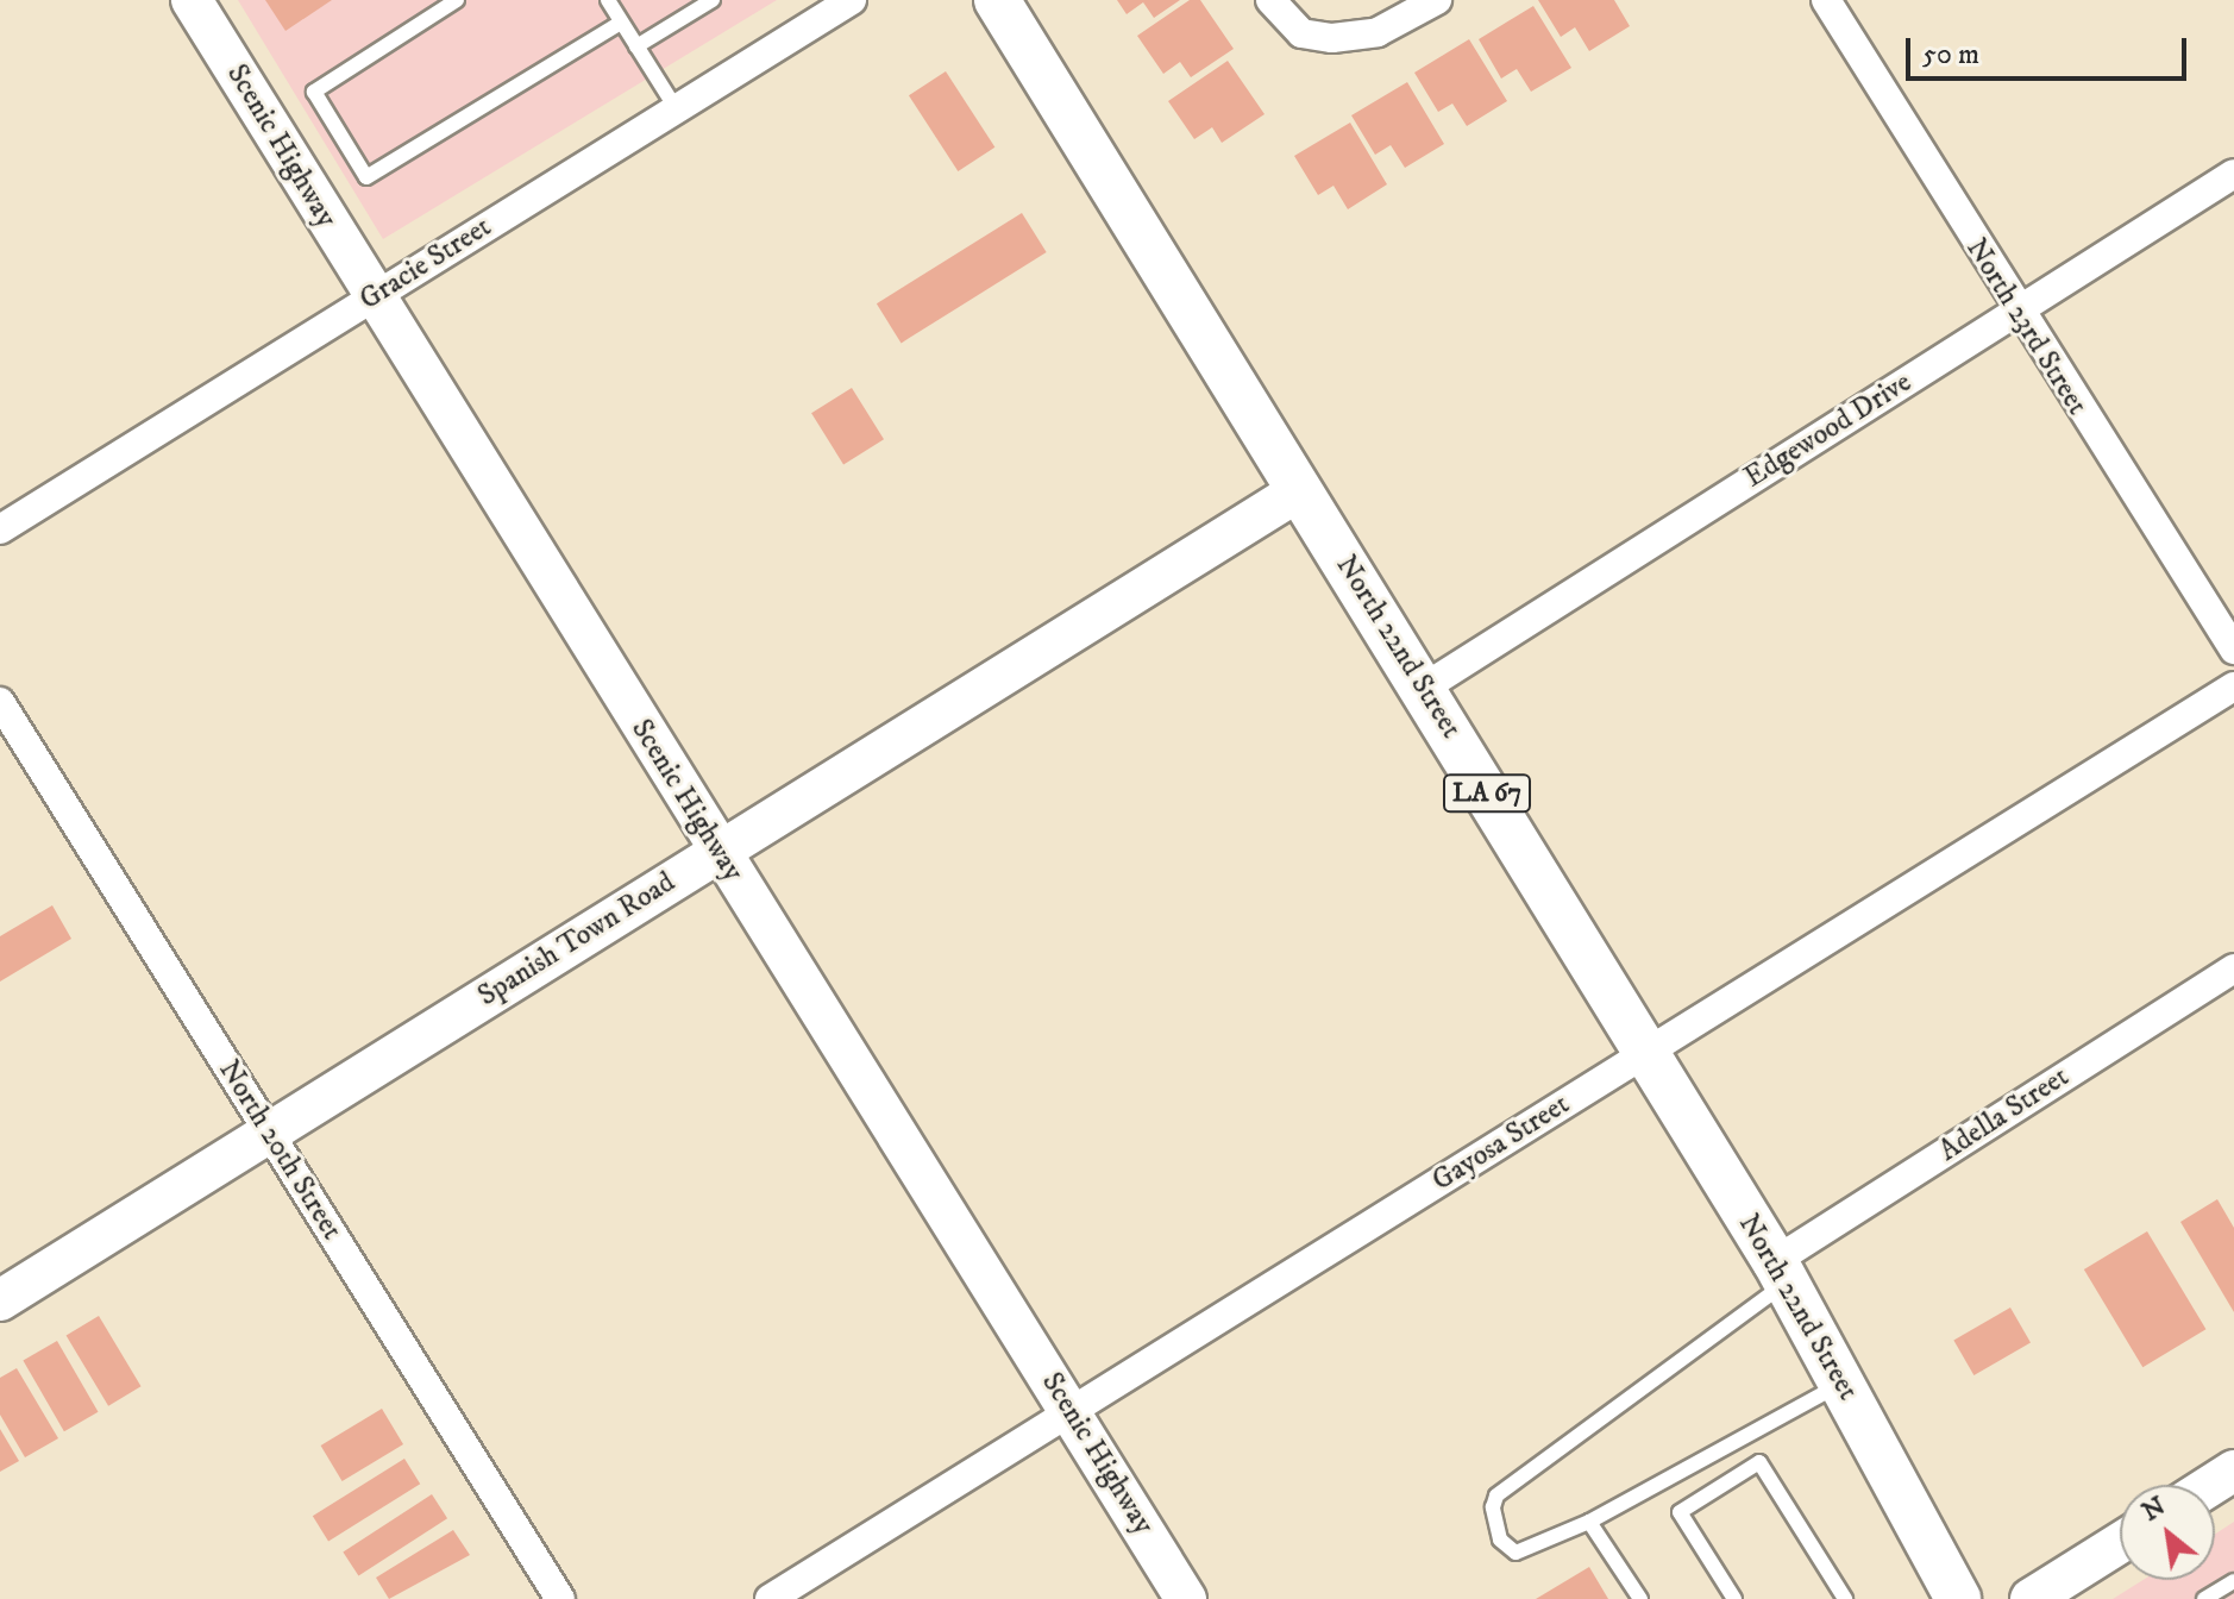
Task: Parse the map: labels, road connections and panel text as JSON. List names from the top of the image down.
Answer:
{
  "streets": {
    "main road": ["North 22nd Street", "LA 67"],
    "street": [
      "Scenic Highway",
      "Gracie Street",
      "North 23rd Street",
      "Edgewood Drive",
      "Spanish Town Road",
      "Adella Street",
      "Gayosa Street",
      "North 20th Street"
    ]
  },
  "crossings": [
    ["Scenic Highway", "Gracie Street"],
    ["Scenic Highway", "Spanish Town Road"],
    ["Scenic Highway", "Gayosa Street"],
    ["North 23rd Street", "Edgewood Drive"],
    ["Edgewood Drive", "North 22nd Street"],
    ["North 22nd Street", "Spanish Town Road"],
    ["North 22nd Street", "Adella Street"],
    ["North 22nd Street", "Gayosa Street"],
    ["Spanish Town Road", "North 20th Street"]
  ],
  "scale_bar": "50 m",
  "north": "top left"
}
